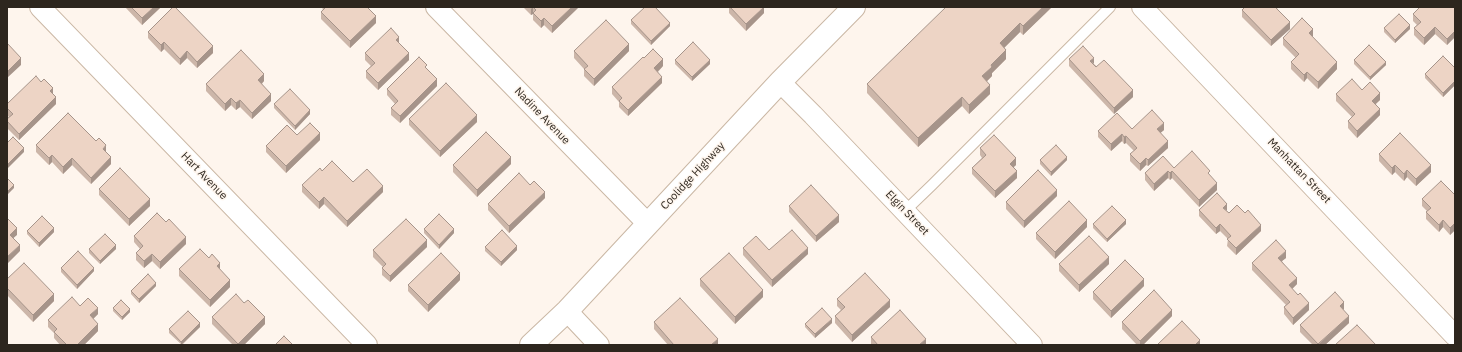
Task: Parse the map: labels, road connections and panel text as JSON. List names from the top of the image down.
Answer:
{
  "streets": {
    "main road": ["Coolidge Highway"],
    "street": [
      "Nadine Avenue",
      "Manhattan Street",
      "Hart Avenue",
      "Elgin Street"
    ]
  },
  "crossings": [
    ["Nadine Avenue", "Coolidge Highway"],
    ["Coolidge Highway", "Elgin Street"]
  ]
}
